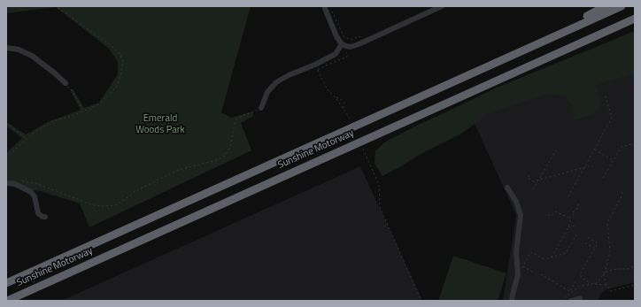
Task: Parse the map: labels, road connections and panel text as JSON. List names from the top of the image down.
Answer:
{
  "streets": {
    "highway": ["Sunshine Motorway"]
  },
  "parks": ["Emerald Woods Park"]
}
